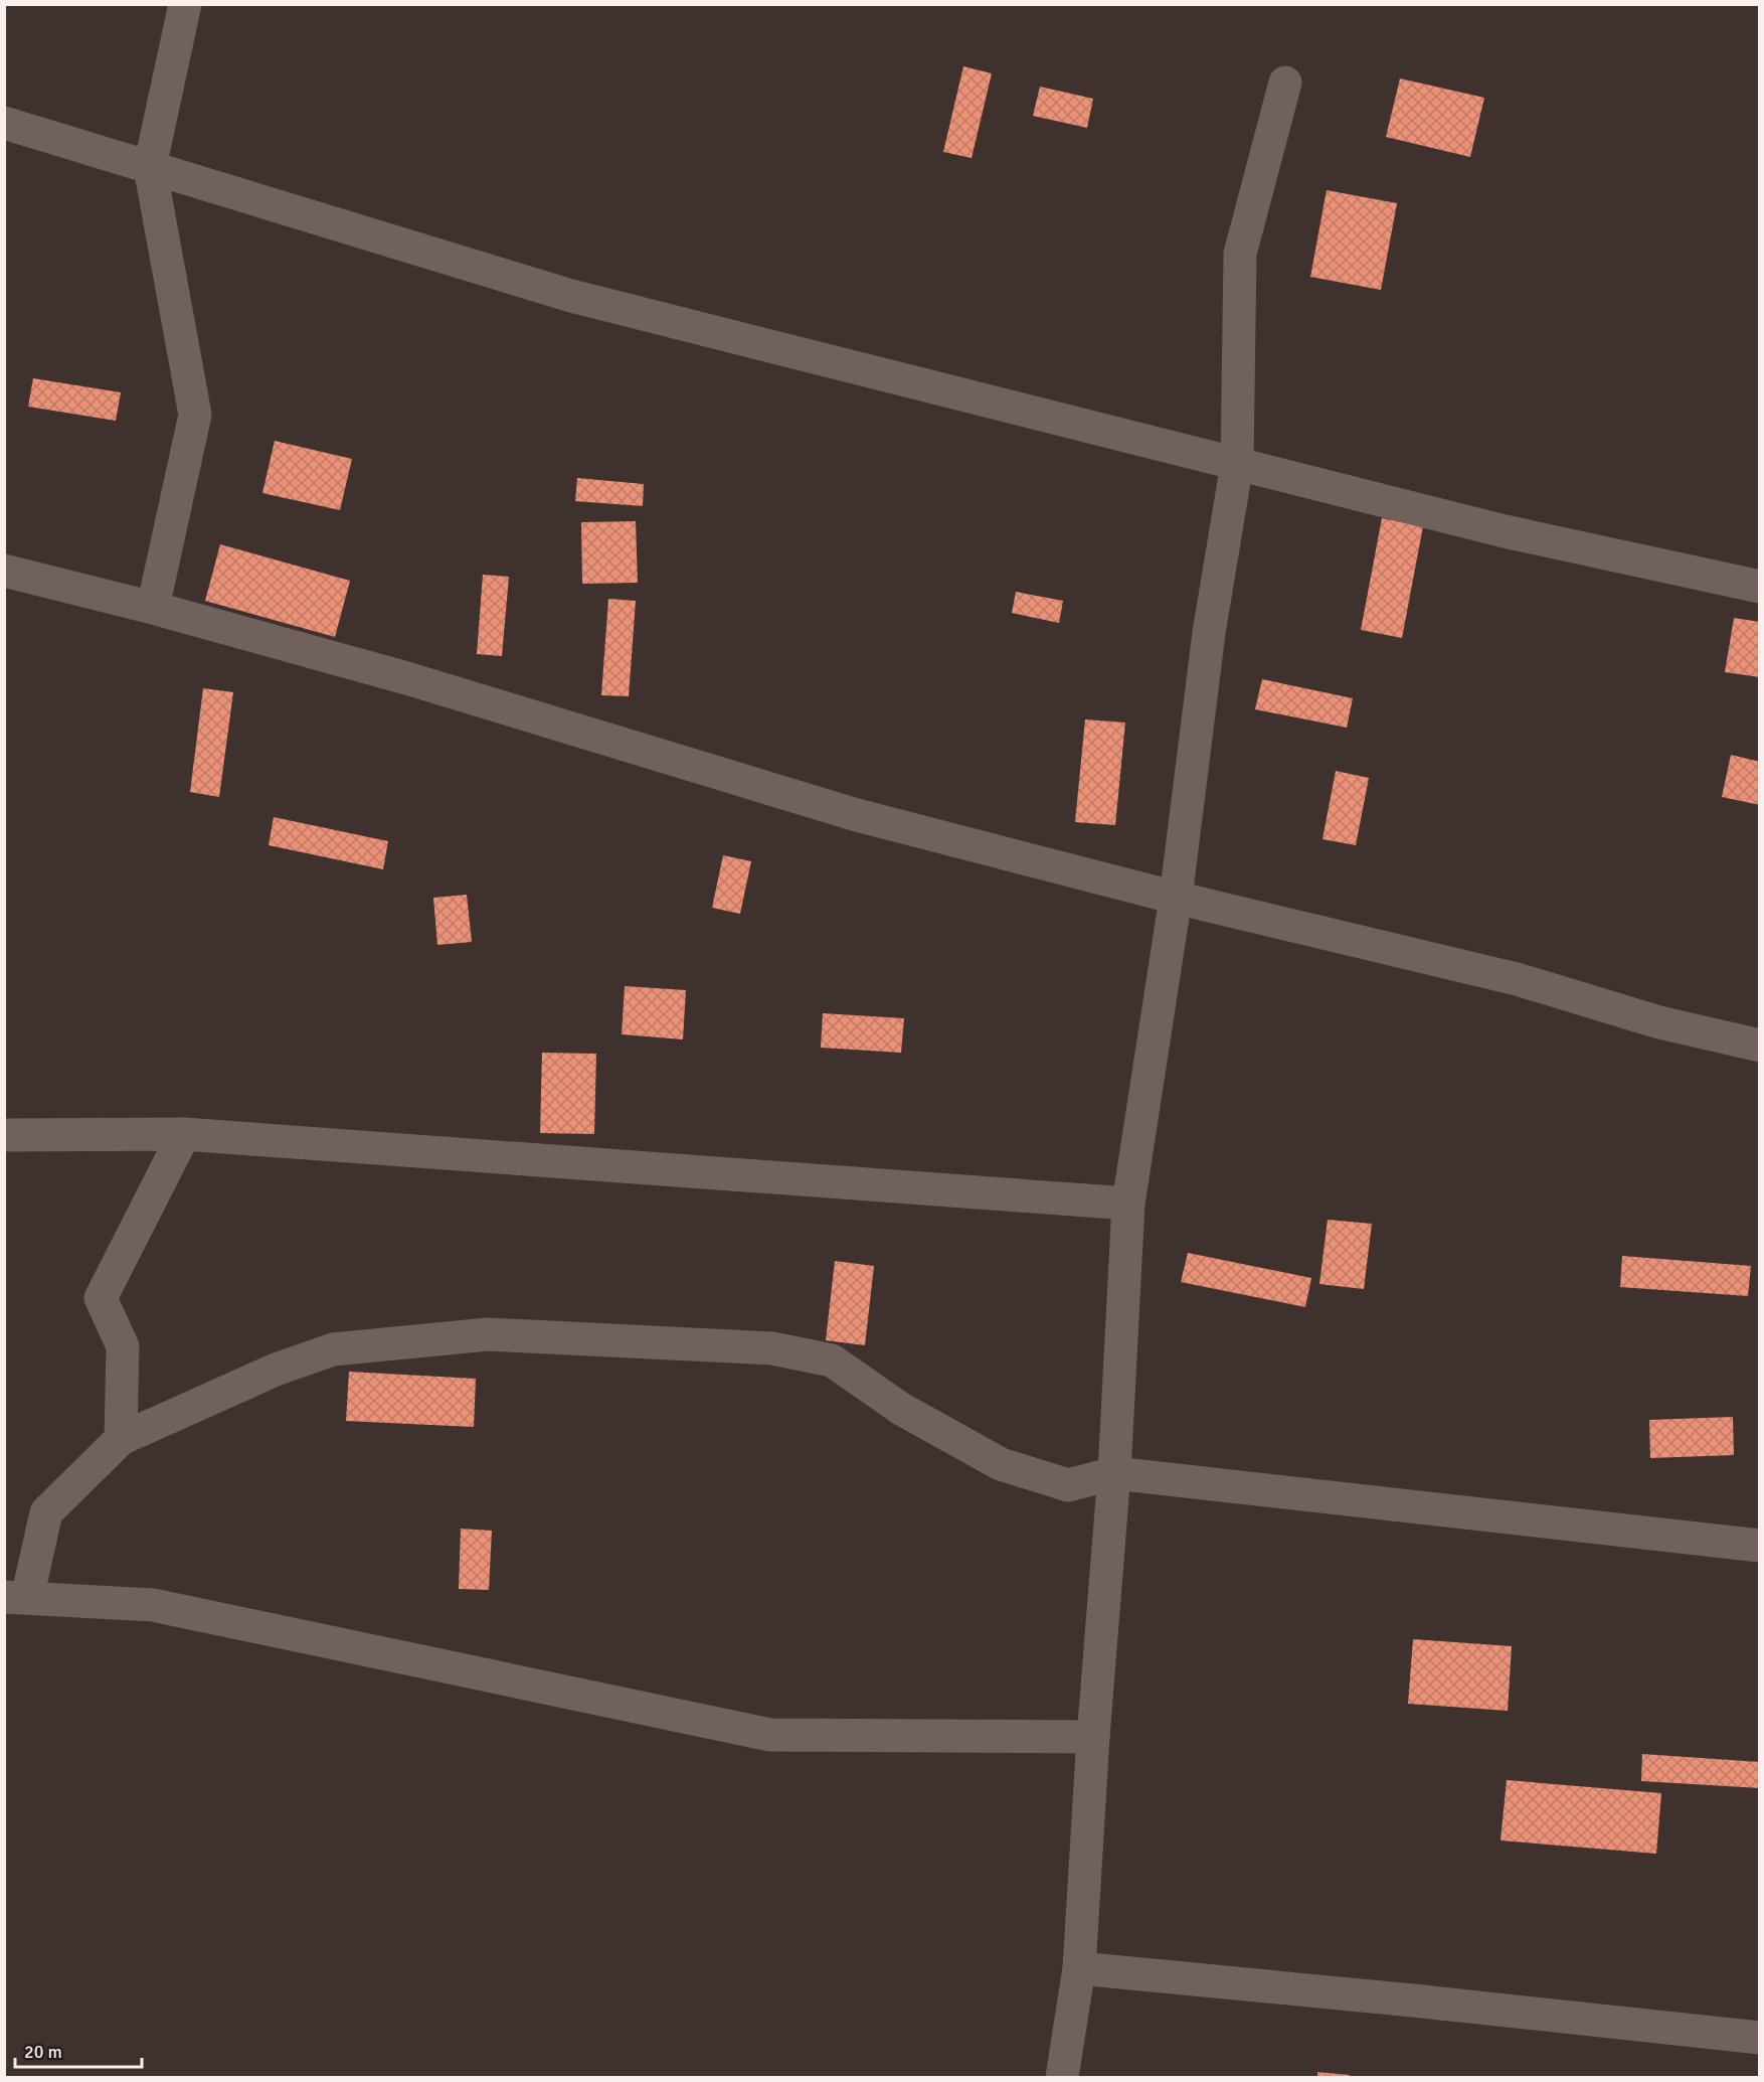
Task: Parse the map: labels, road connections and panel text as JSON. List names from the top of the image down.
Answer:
{
  "scale_bar": "20 m"
}
